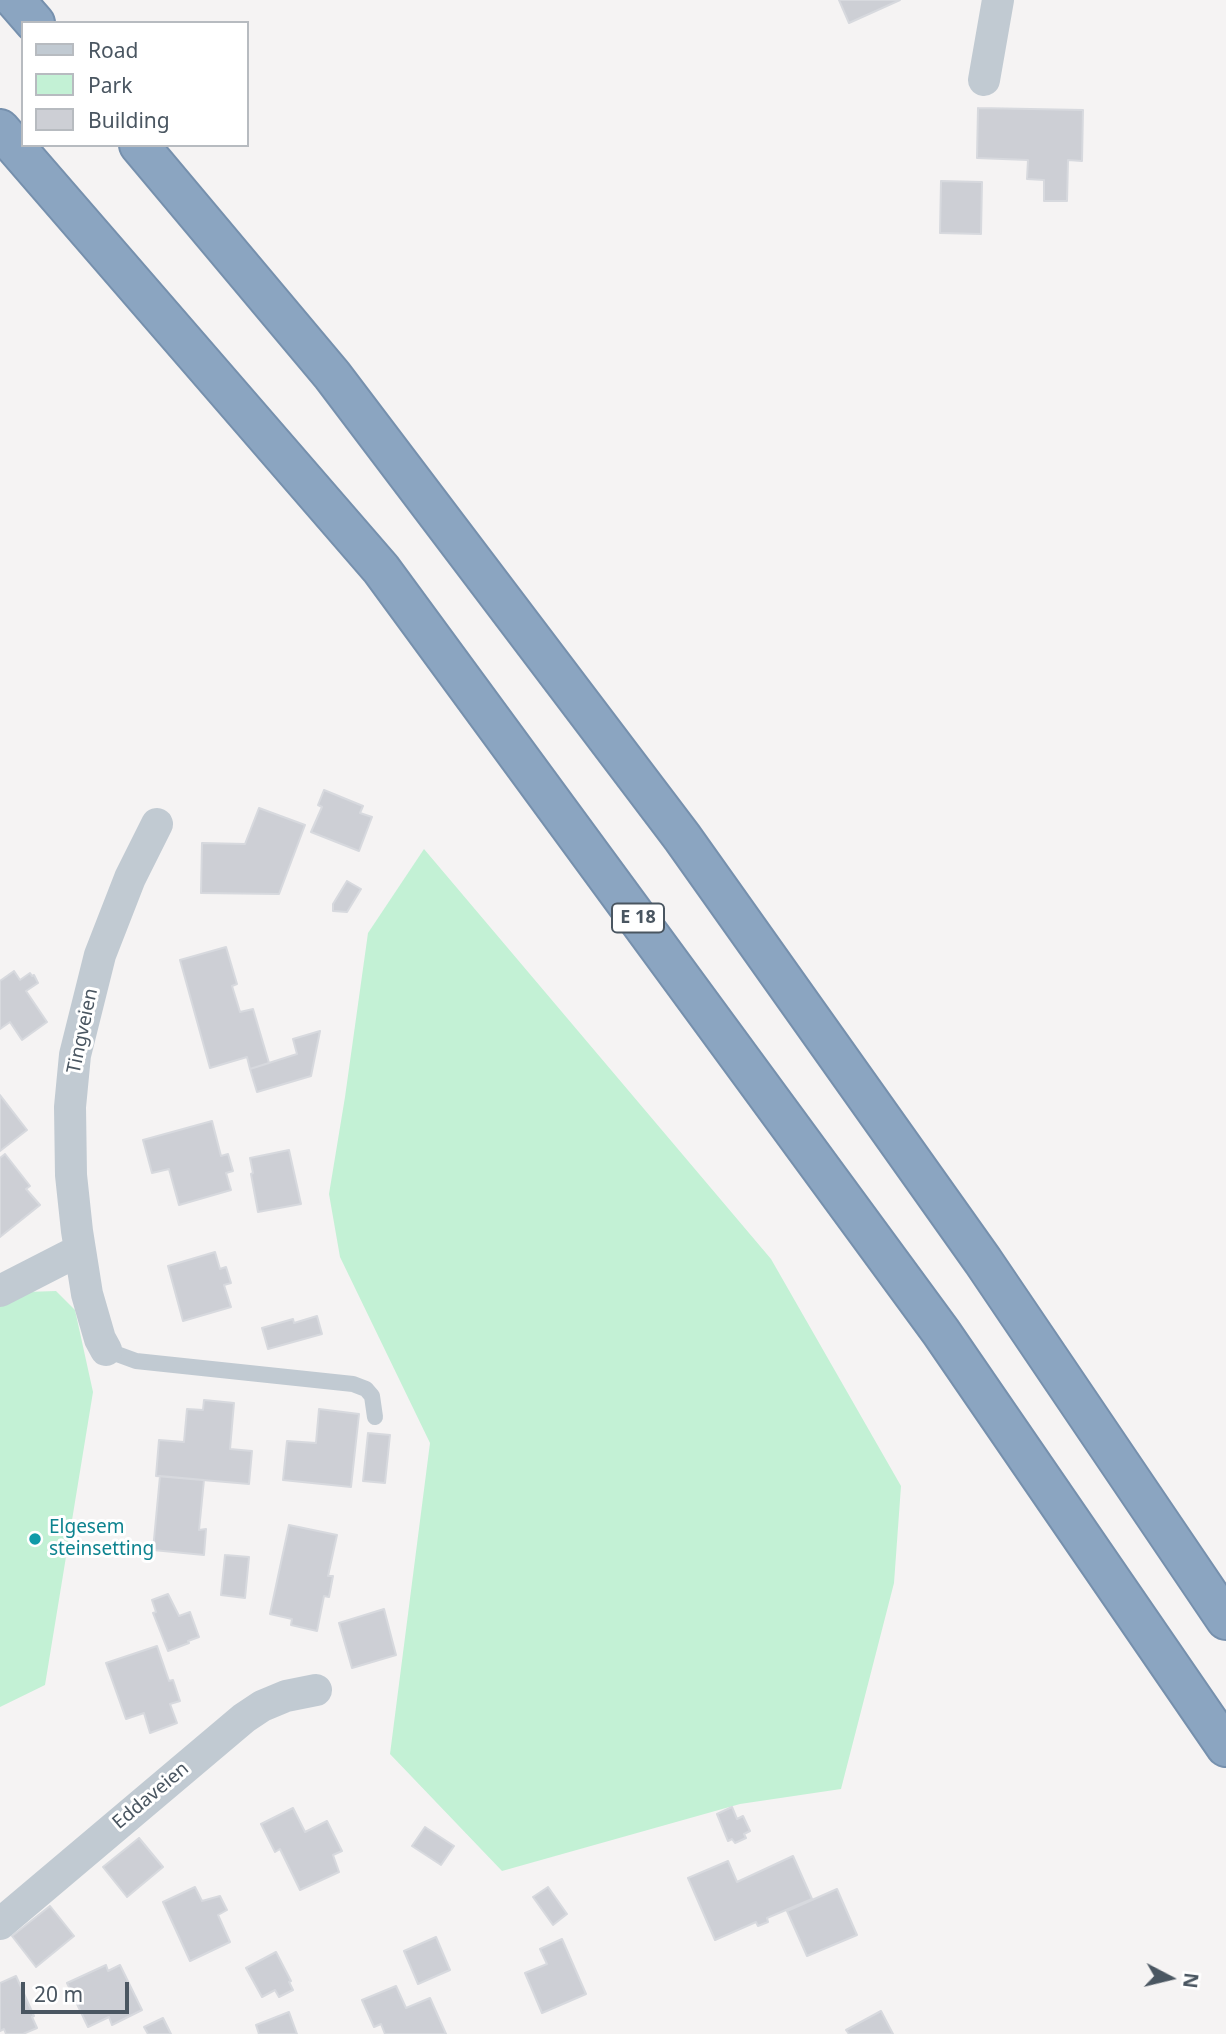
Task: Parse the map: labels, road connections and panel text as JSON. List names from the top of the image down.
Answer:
{
  "streets": {
    "highway": ["E 18"],
    "street": ["Tingveien", "Eddaveien"]
  },
  "places": ["Elgesem steinsetting"],
  "legend": ["Road", "Park", "Building"],
  "scale_bar": "20 m",
  "north": "right"
}
